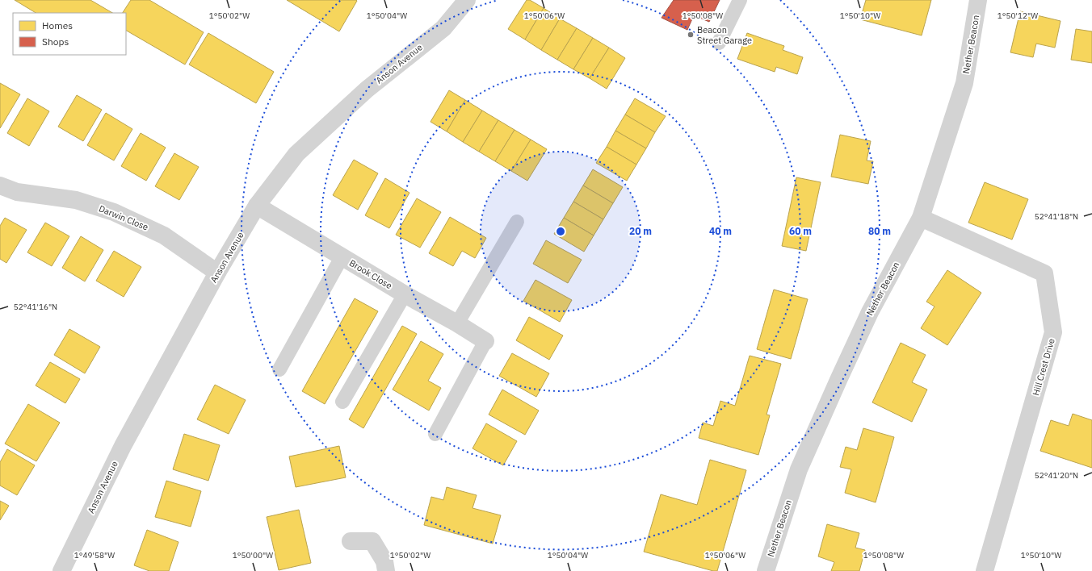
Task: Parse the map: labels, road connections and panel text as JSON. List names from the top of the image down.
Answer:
{
  "streets": {
    "street": [
      "Nether Beacon",
      "Anson Avenue",
      "Darwin Close",
      "Brook Close",
      "Hill Crest Drive"
    ]
  },
  "crossings": [
    ["Nether Beacon", "Hill Crest Drive"],
    ["Anson Avenue", "Darwin Close"],
    ["Anson Avenue", "Brook Close"]
  ],
  "places": ["Beacon Street Garage"],
  "legend": ["Homes", "Shops"],
  "coordinates": [
    "1°50'02\"W",
    "1°50'04\"W",
    "1°50'06\"W",
    "1°50'08\"W",
    "1°50'10\"W",
    "1°50'12\"W",
    "52°41'18\"N",
    "52°41'16\"N",
    "52°41'20\"N",
    "1°49'58\"W",
    "1°50'00\"W"
  ],
  "rings": [
    "20 m",
    "40 m",
    "60 m",
    "80 m"
  ]
}
